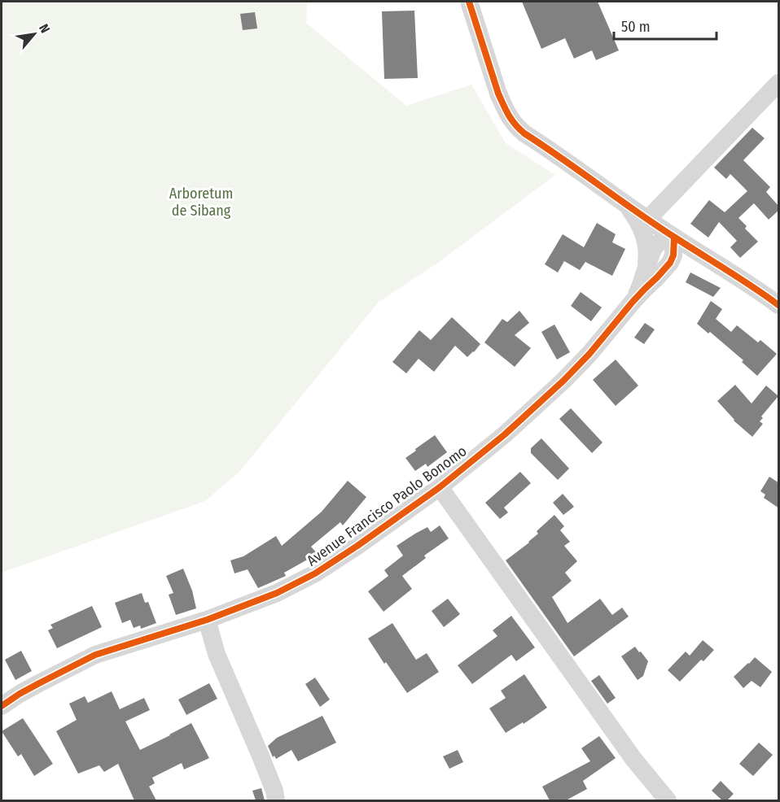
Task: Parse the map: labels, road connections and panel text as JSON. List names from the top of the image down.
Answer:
{
  "streets": {
    "street": ["Avenue Francisco Paolo Bonomo"]
  },
  "parks": ["Arboretum de Sibang"],
  "scale_bar": "50 m",
  "north": "top right"
}
